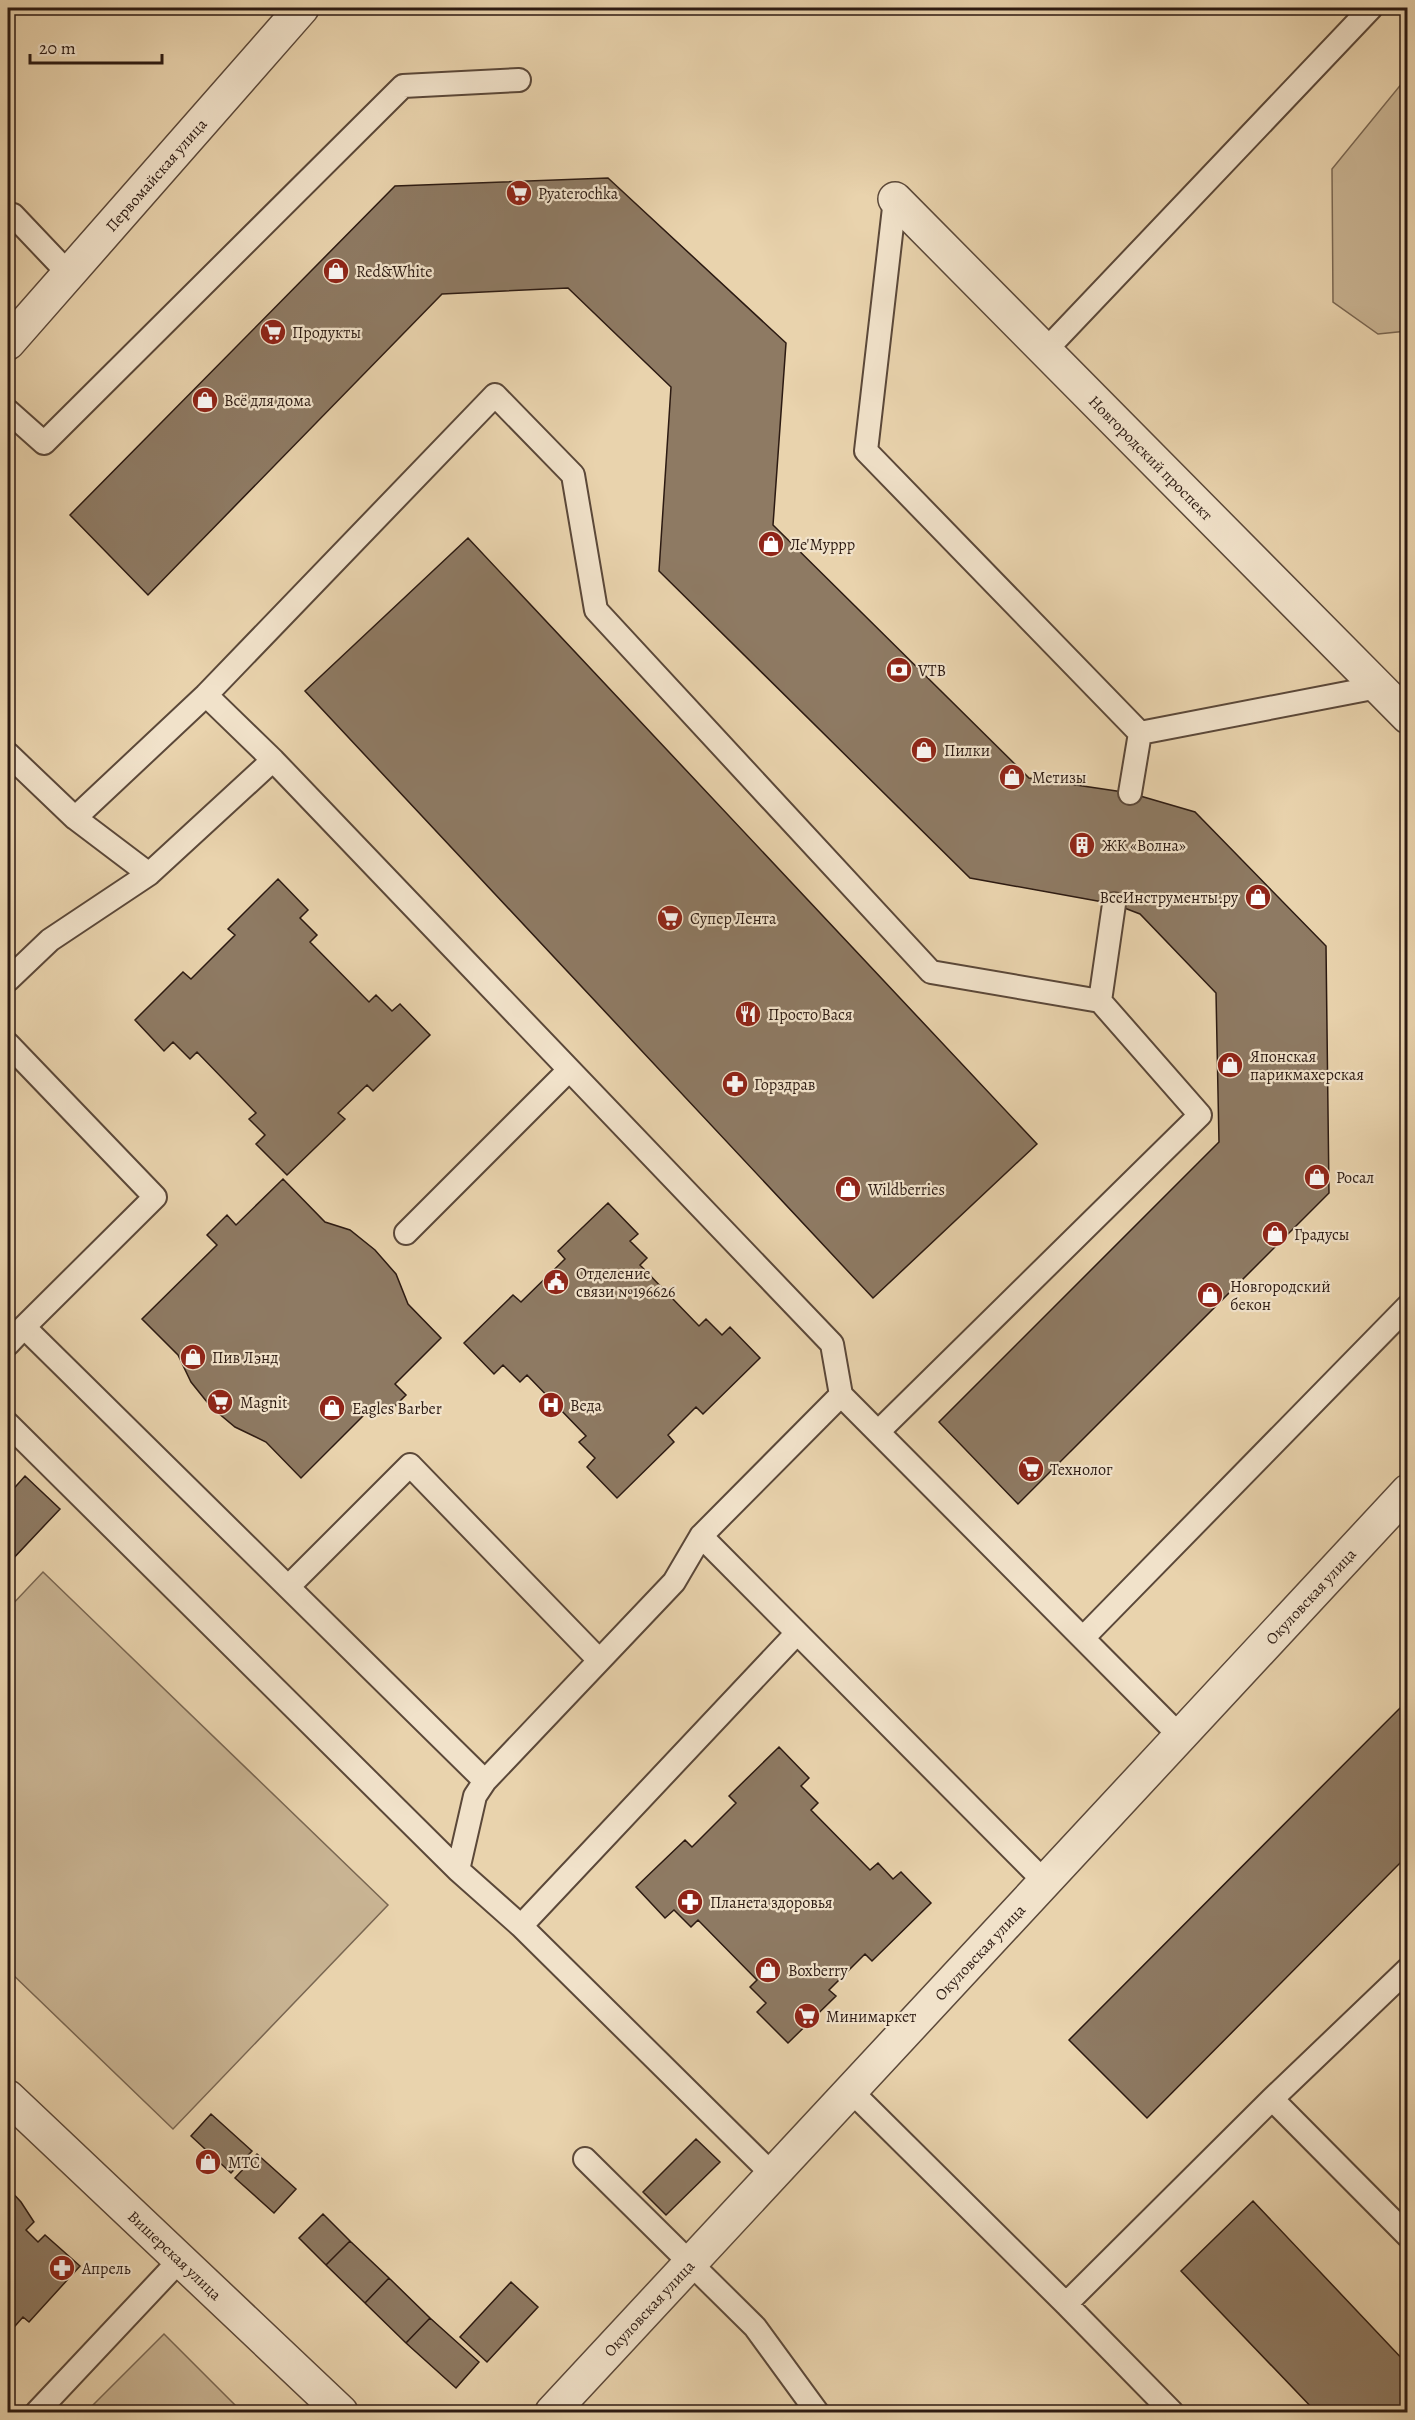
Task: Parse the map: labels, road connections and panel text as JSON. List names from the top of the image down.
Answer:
{
  "streets": {
    "street": [
      "Первомайская улица",
      "Новгородский проспект",
      "Окуловская улица",
      "Вишерская улица"
    ]
  },
  "places": {
    "supermarket": [
      "Pyaterochka",
      "Продукты",
      "Супер Лента",
      "Magnit",
      "Технолог",
      "Минимаркет"
    ],
    "shop": [
      "Red&White",
      "Всё для дома",
      "Ле'Муррр",
      "Пилки",
      "Метизы",
      "ВсеИнструменты.ру",
      "Японская парикмахерская",
      "Росал",
      "Wildberries",
      "Градусы",
      "Новгородский бекон",
      "Пив Лэнд",
      "Eagles Barber",
      "Boxberry",
      "МТС"
    ],
    "bank": ["VTB"],
    "building": ["ЖК «Волна»"],
    "restaurant": ["Просто Вася"],
    "pharmacy": ["Горздрав", "Планета здоровья", "Апрель"],
    "public building": ["Отделение связи №196626"],
    "hospital": ["Веда"]
  },
  "scale_bar": "20 m"
}
